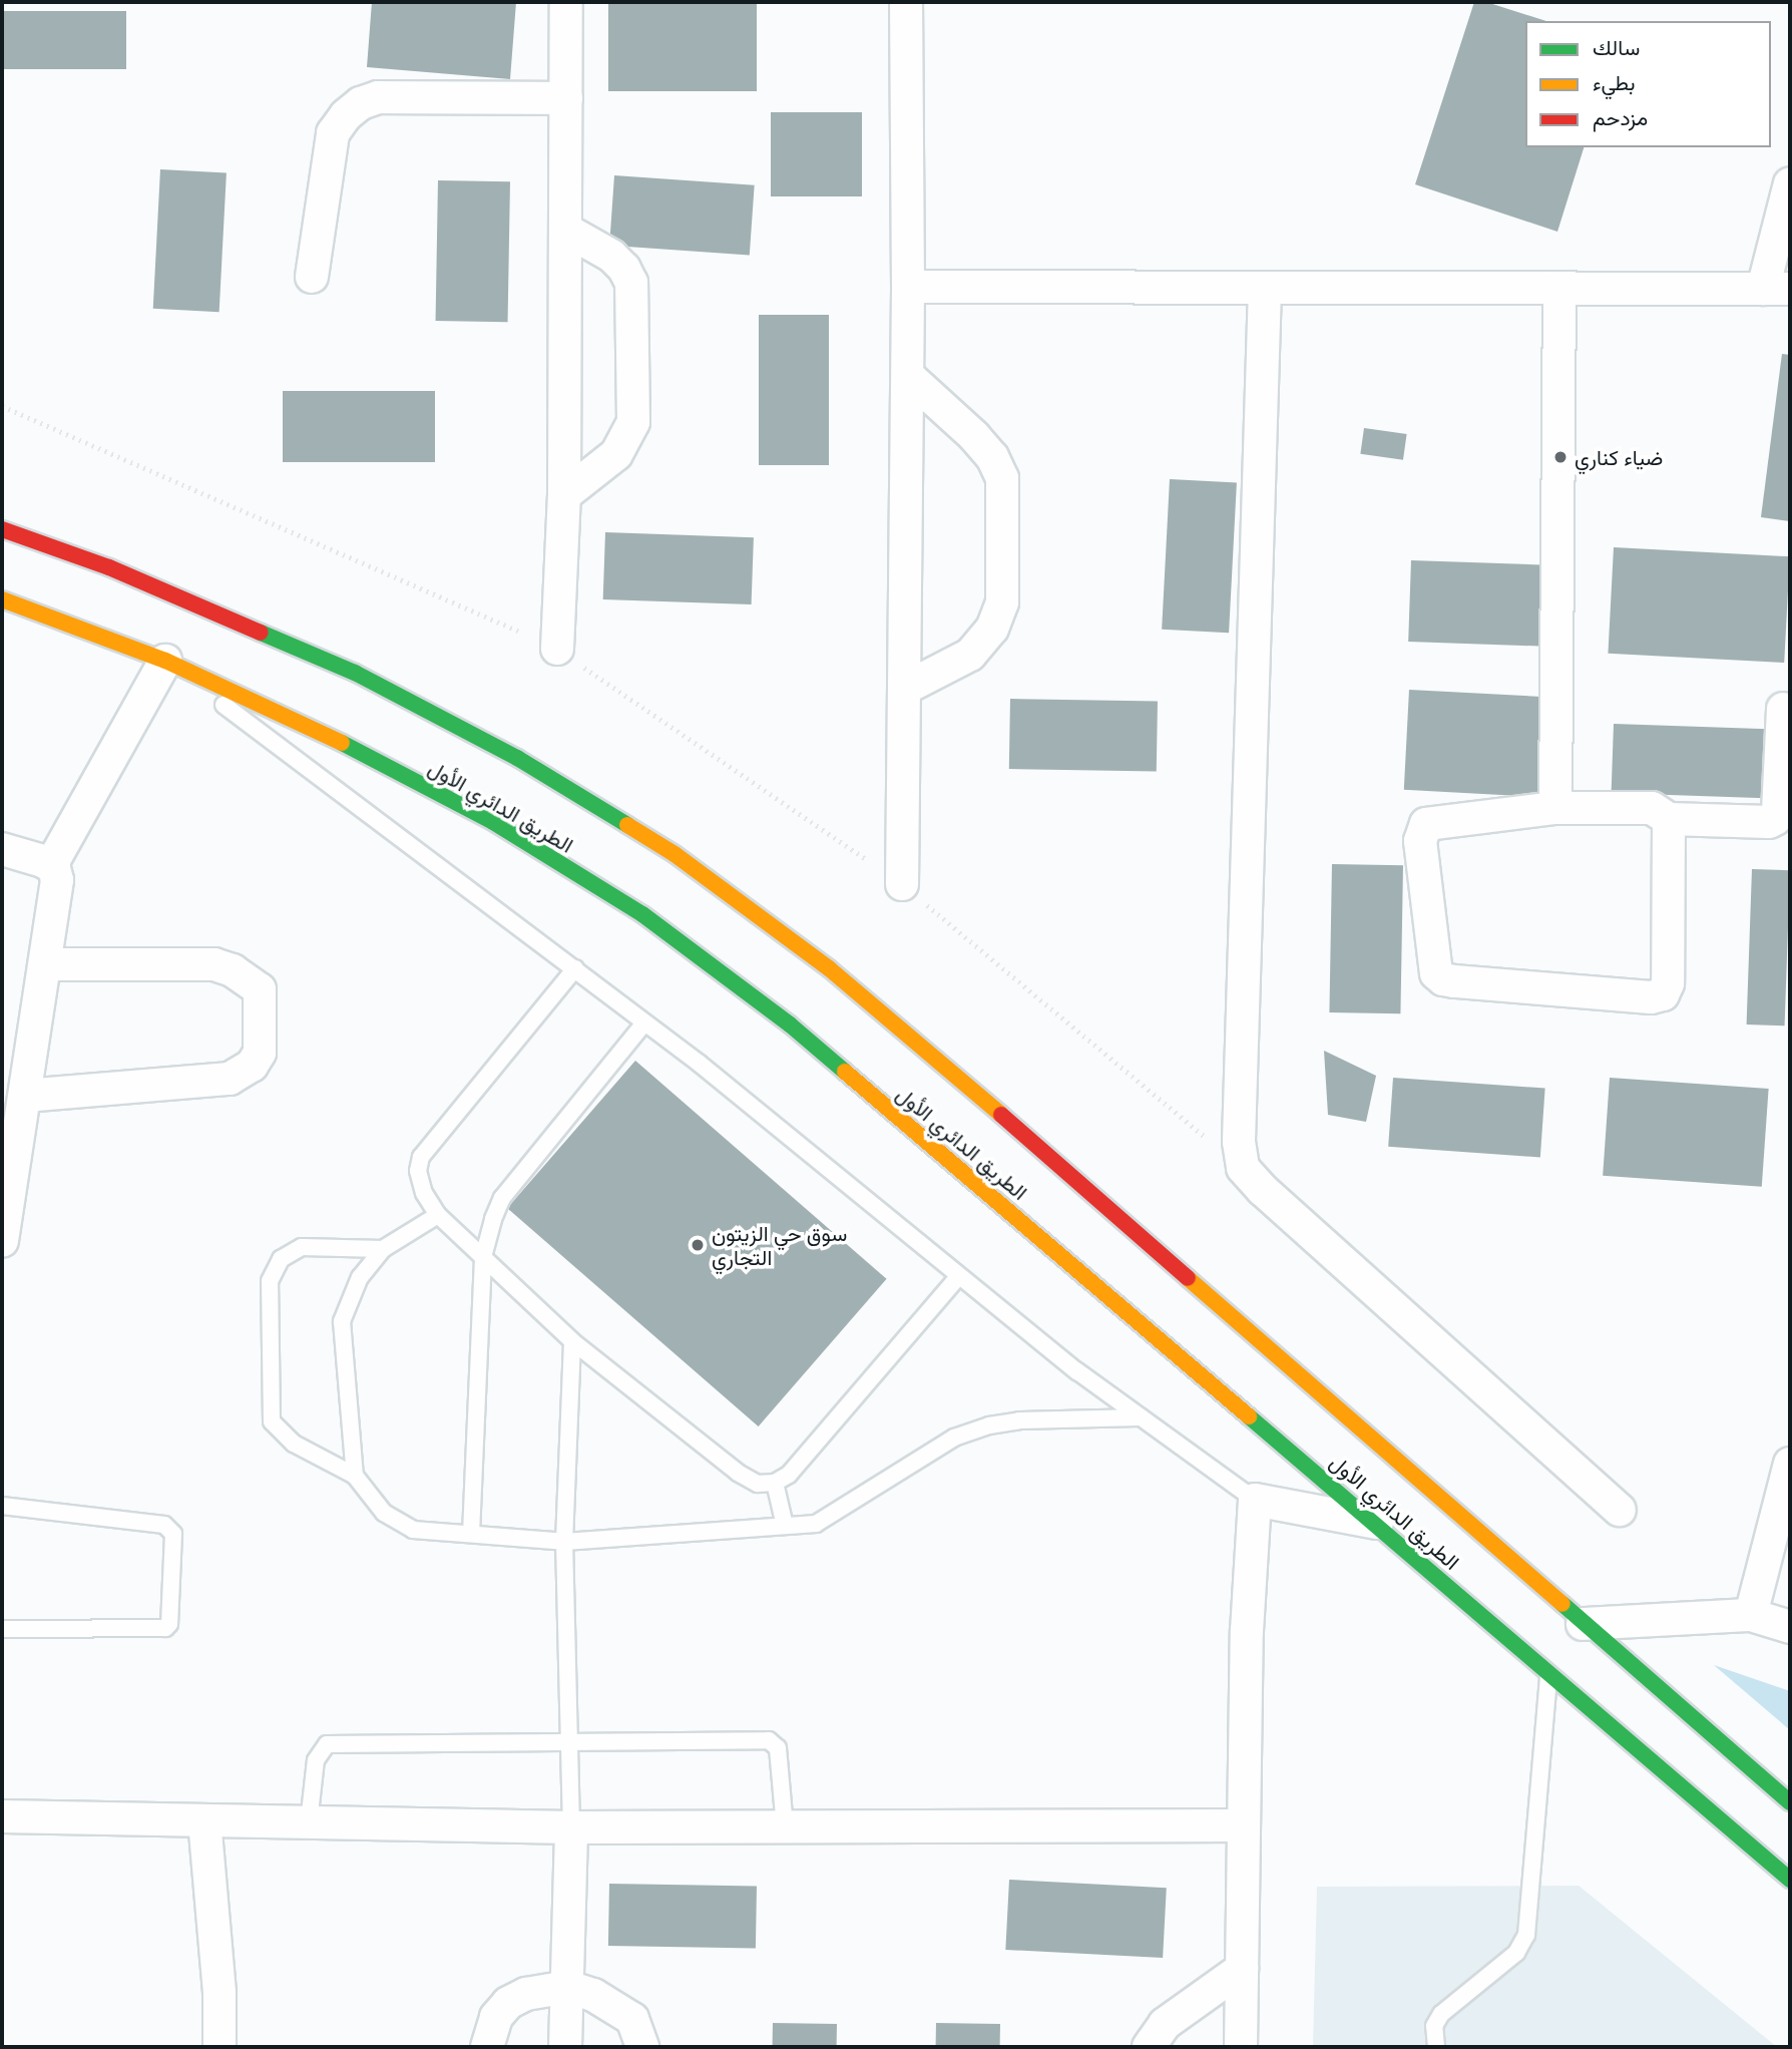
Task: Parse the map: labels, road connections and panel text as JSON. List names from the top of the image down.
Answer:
{
  "streets": {
    "main road": ["الطريق الدائري الأول"]
  },
  "places": ["ضياء كناري", "سوق حي الزيتون التجاري"],
  "legend": ["سالك", "بطيء", "مزدحم"]
}
